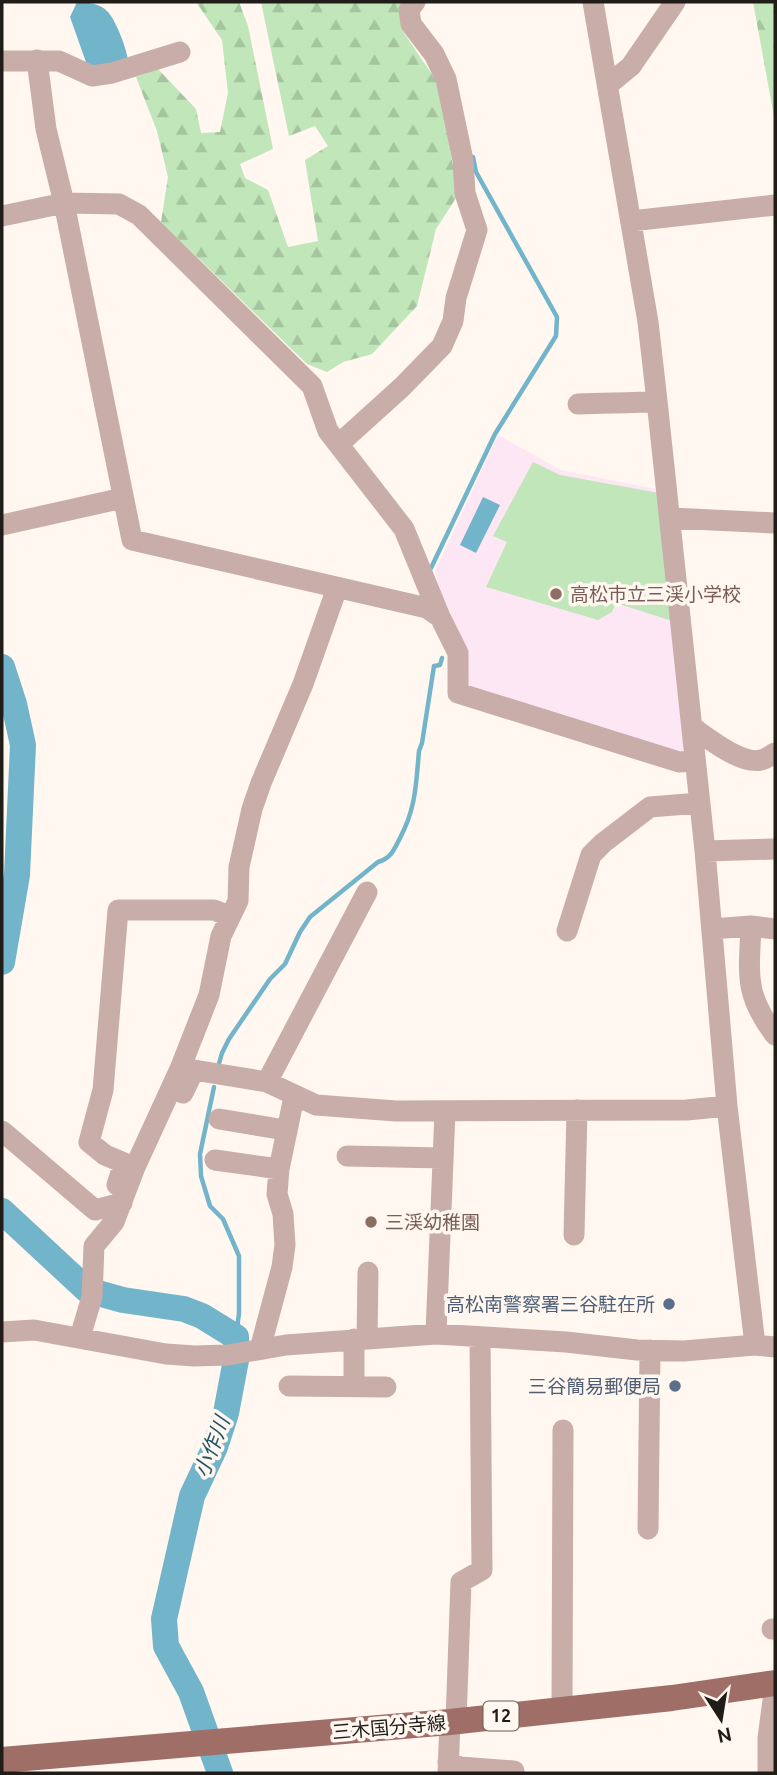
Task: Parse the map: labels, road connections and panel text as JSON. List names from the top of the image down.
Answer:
{
  "streets": {
    "main road": ["12", "三木国分寺線"]
  },
  "water": ["小作川"],
  "places": [
    "高松市立三渓小学校",
    "三渓幼稚園",
    "高松南警察署三谷駐在所",
    "三谷簡易郵便局"
  ],
  "north": "bottom"
}
